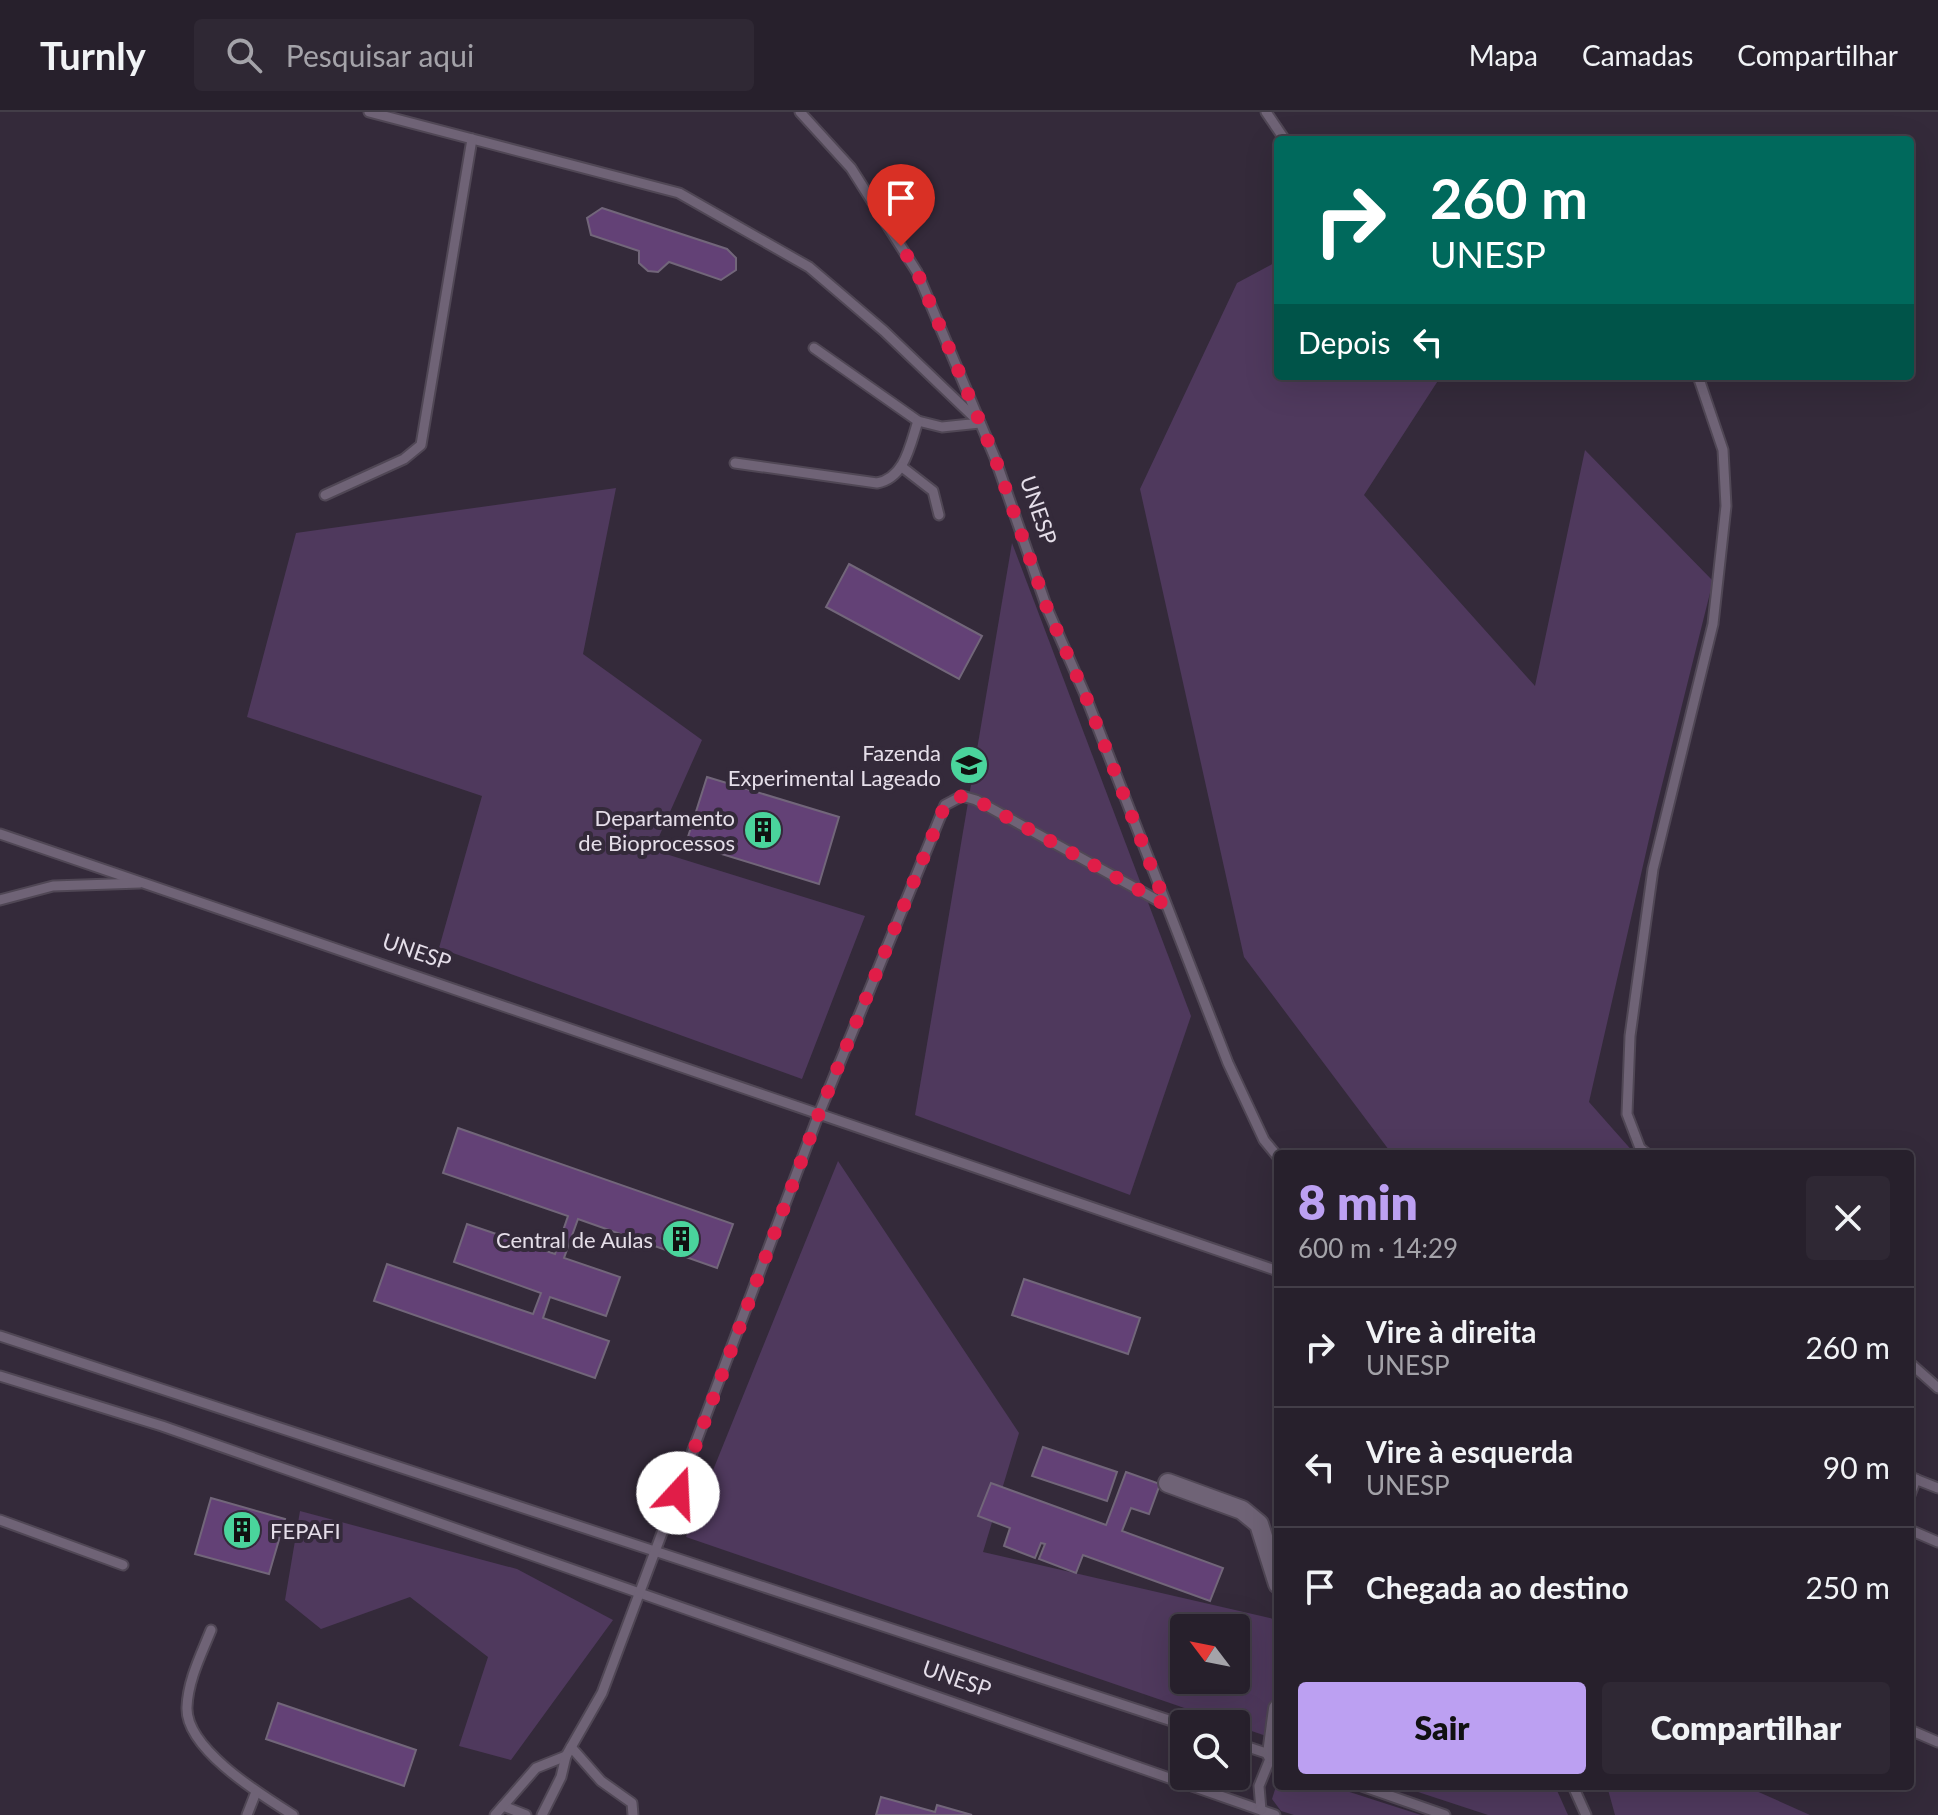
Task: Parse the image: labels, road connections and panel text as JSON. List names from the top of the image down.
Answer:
{
  "streets": {
    "lane": ["UNESP"]
  },
  "places": {
    "school or university": ["Fazenda Experimental Lageado"],
    "building": ["Departamento de Bioprocessos", "Central de Aulas", "FEPAFI"]
  },
  "north": "top left",
  "page": {
    "header": "Turnly",
    "search": "Pesquisar aqui",
    "nav": ["Mapa", "Camadas", "Compartilhar"],
    "turn": ["260 m", "UNESP"],
    "then": "Depois",
    "heading": ["8 min", "600 m · 14:29"],
    "list": [
      {
        "name": "Vire à direita",
        "note": "UNESP",
        "value": "260 m"
      },
      {
        "name": "Vire à esquerda",
        "note": "UNESP",
        "value": "90 m"
      },
      {
        "name": "Chegada ao destino",
        "value": "250 m"
      }
    ],
    "buttons": ["Sair", "Compartilhar"]
  }
}
